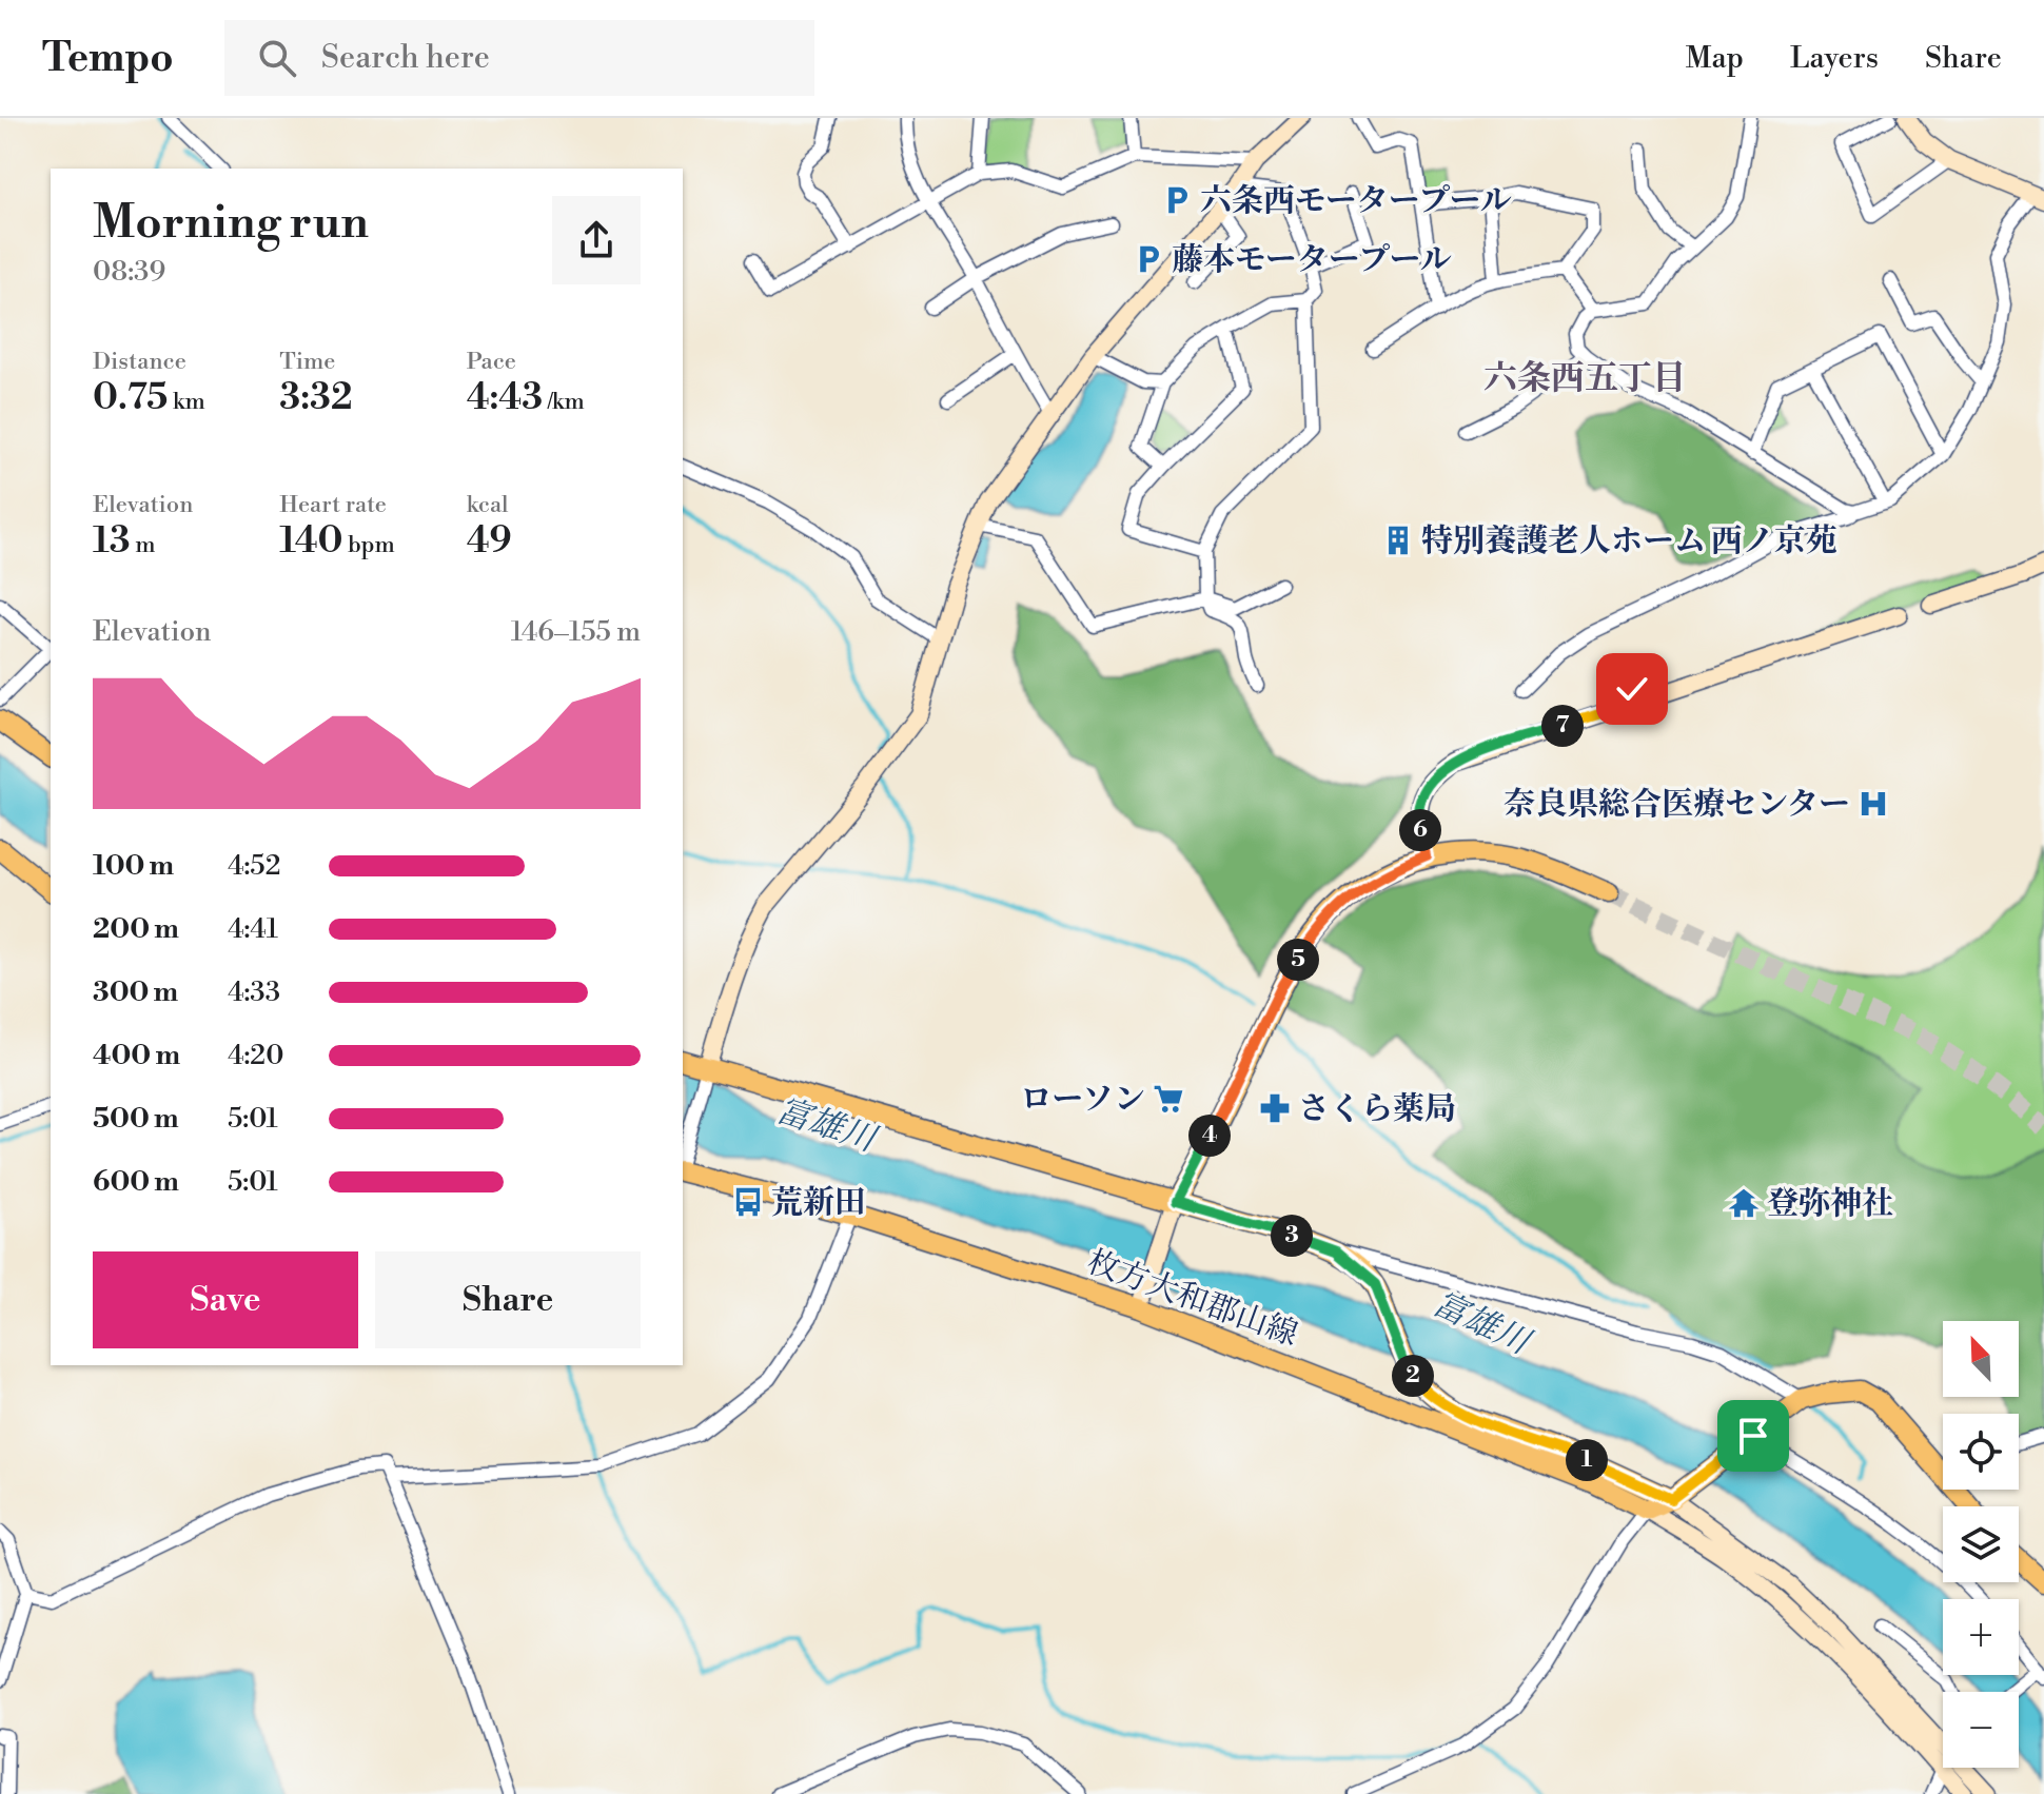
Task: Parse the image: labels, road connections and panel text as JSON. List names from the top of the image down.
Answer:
{
  "streets": {
    "main road": ["枚方大和郡山線"]
  },
  "districts": ["六条西五丁目"],
  "water": ["富雄川"],
  "places": {
    "parking": ["六条西モータープール", "藤本モータープール"],
    "building": ["特別養護老人ホーム 西ノ京苑"],
    "hospital": ["奈良県総合医療センター"],
    "supermarket": ["ローソン"],
    "pharmacy": ["さくら薬局"],
    "bus stop": ["荒新田"],
    "temple": ["登弥神社"]
  },
  "north": "top left",
  "page": {
    "header": "Tempo",
    "search": "Search here",
    "nav": ["Map", "Layers", "Share"],
    "heading": ["Morning run", "08:39"],
    "stats": [
      ["Distance", "0.75 km"],
      ["Time", "3:32"],
      ["Pace", "4:43 /km"],
      ["Elevation", "13 m"],
      ["Heart rate", "140 bpm"],
      ["kcal", "49"]
    ],
    "chart": ["Elevation", "146–155 m"],
    "pins": [
      "7",
      "6",
      "5",
      "4",
      "3",
      "2",
      "1"
    ],
    "list": [
      {
        "name": "100 m",
        "note": "4:52"
      },
      {
        "name": "200 m",
        "note": "4:41"
      },
      {
        "name": "300 m",
        "note": "4:33"
      },
      {
        "name": "400 m",
        "note": "4:20"
      },
      {
        "name": "500 m",
        "note": "5:01"
      },
      {
        "name": "600 m",
        "note": "5:01"
      }
    ],
    "buttons": ["Save", "Share"],
    "map_buttons": ["+", "−"]
  }
}
